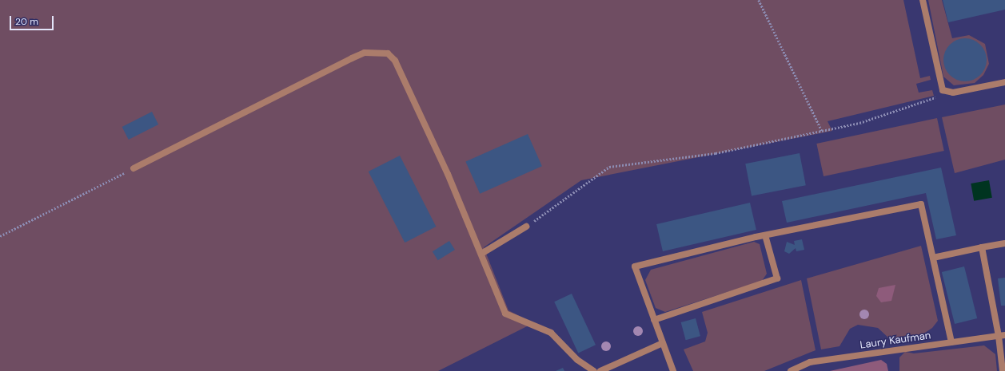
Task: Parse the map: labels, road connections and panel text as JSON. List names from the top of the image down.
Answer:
{
  "streets": {
    "street": ["Laury Kaufman"]
  },
  "scale_bar": "20 m"
}
